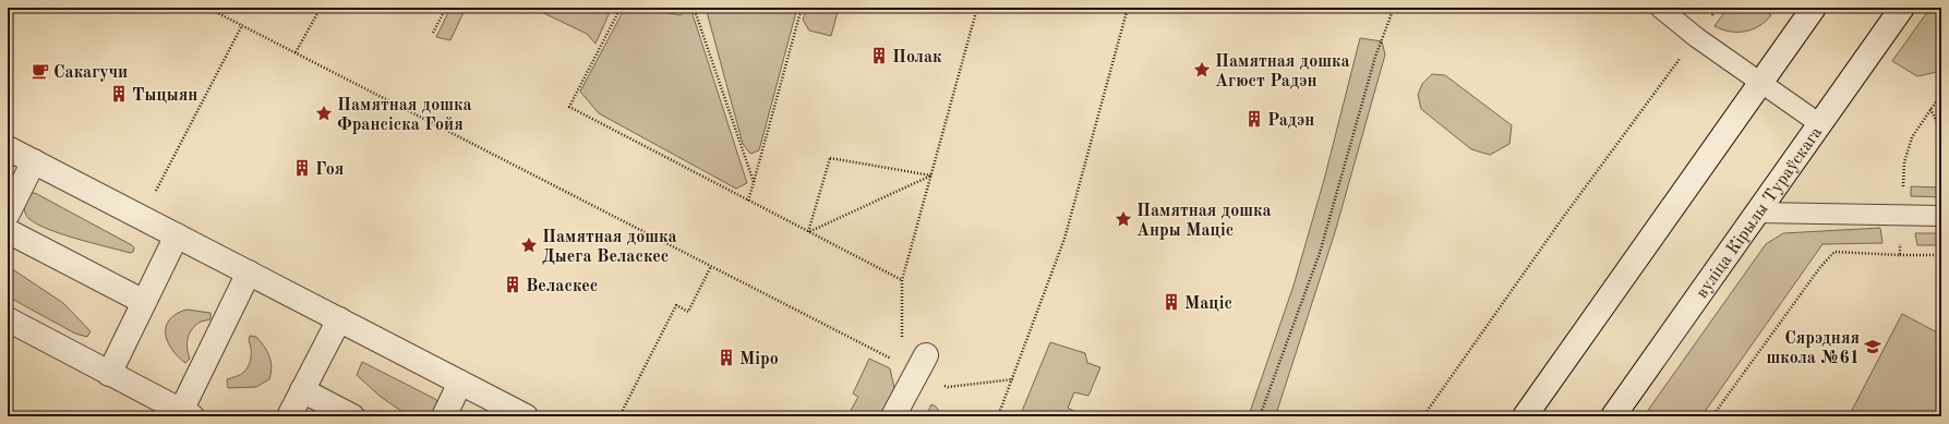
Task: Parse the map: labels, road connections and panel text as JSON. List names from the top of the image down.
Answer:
{
  "streets": {
    "street": ["вуліца Кірылы Тураўскага"]
  },
  "places": {
    "building": [
      "Полак",
      "Тыцыян",
      "Радэн",
      "Гоя",
      "Веласкес",
      "Маціс",
      "Міро"
    ],
    "place": [
      "Памятная дошка Агюст Радэн",
      "Памятная дошка Франсіска Гойя",
      "Памятная дошка Анры Маціс",
      "Памятная дошка Дыега Веласкес"
    ],
    "cafe": ["Сакагучи"],
    "school or university": ["Сярэдняя школа №61"]
  }
}
